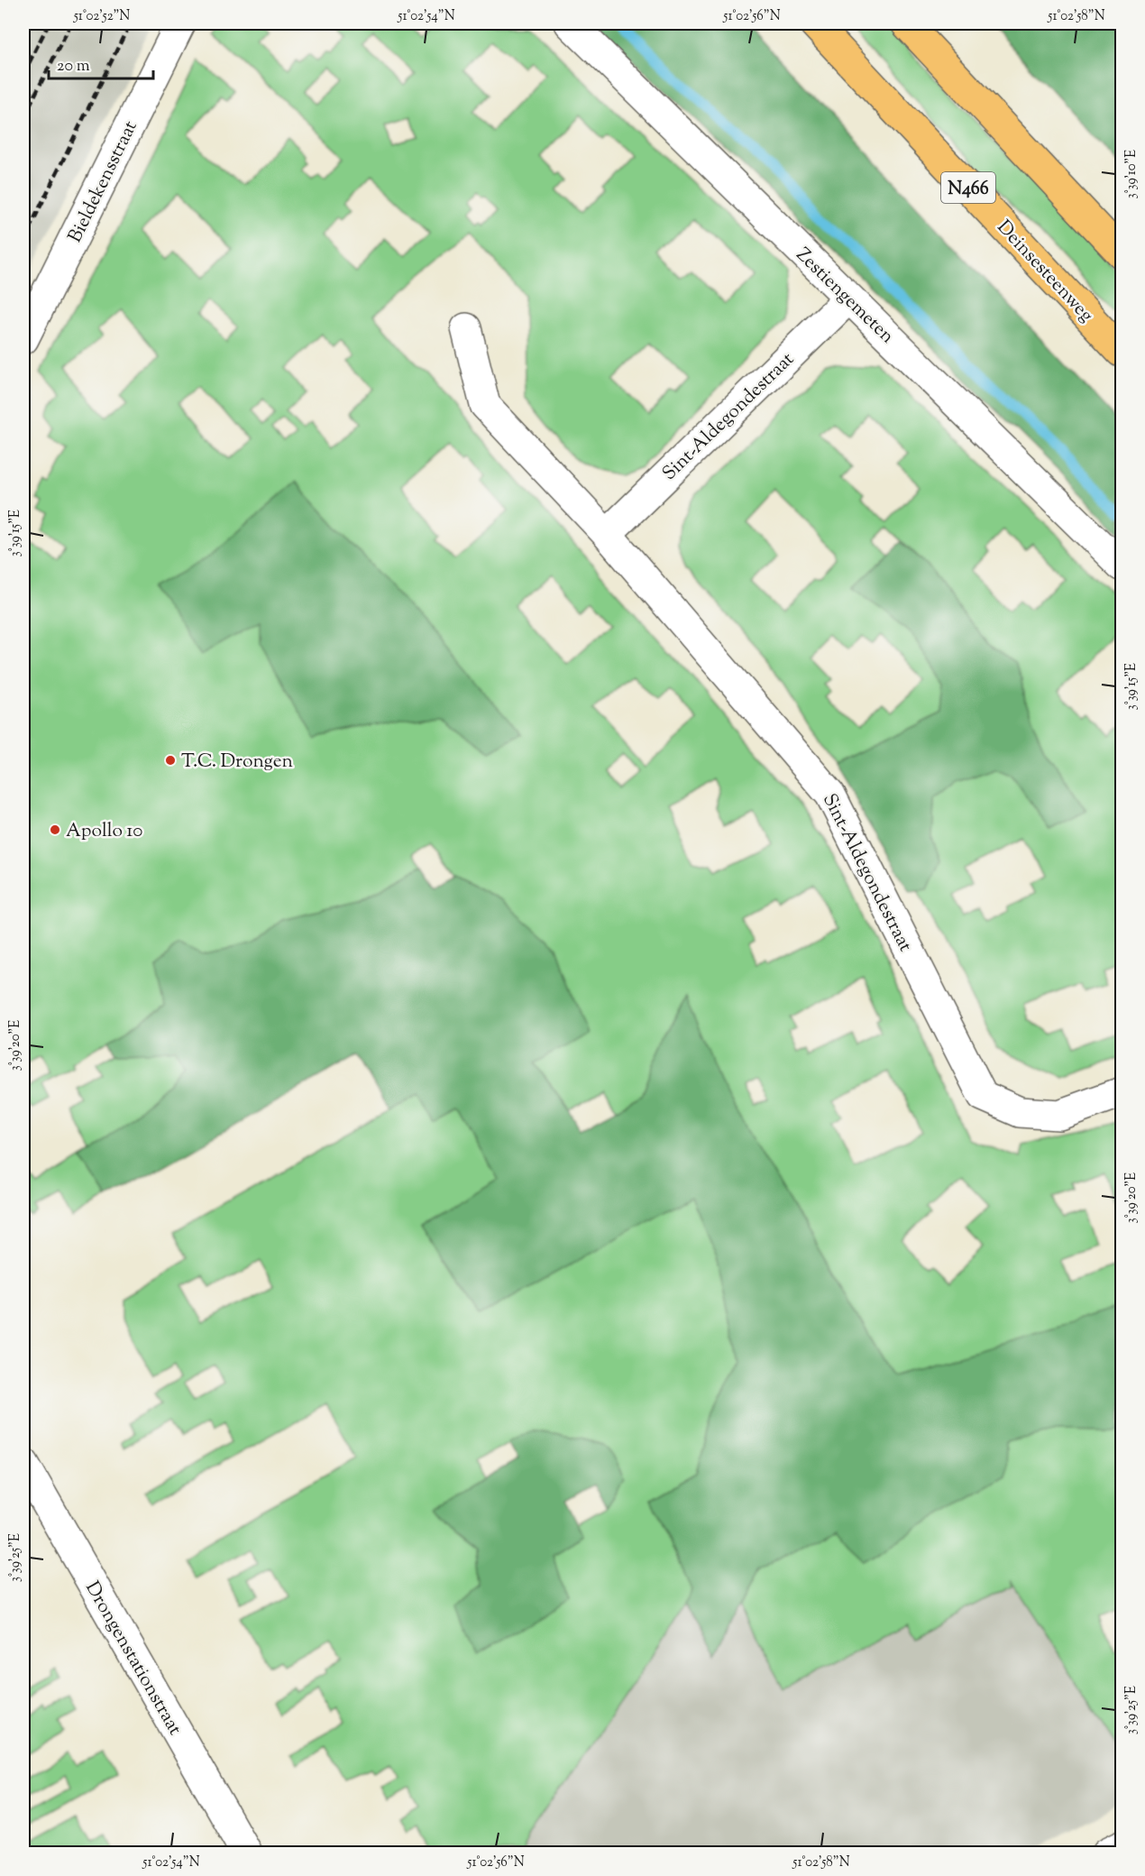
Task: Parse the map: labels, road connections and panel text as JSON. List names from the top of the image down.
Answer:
{
  "streets": {
    "highway": ["N466", "Deinsesteenweg"],
    "street": [
      "Bieldekensstraat",
      "Zestiengemeten",
      "Sint-Aldegondestraat",
      "Drongenstationstraat"
    ]
  },
  "crossings": [
    ["Zestiengemeten", "Sint-Aldegondestraat"]
  ],
  "places": ["T.C. Drongen", "Apollo 10"],
  "scale_bar": "20 m",
  "coordinates": [
    "51°02'52\"N",
    "51°02'54\"N",
    "51°02'56\"N",
    "51°02'58\"N",
    "3°39'10\"E",
    "3°39'15\"E",
    "3°39'20\"E",
    "3°39'25\"E"
  ]
}
